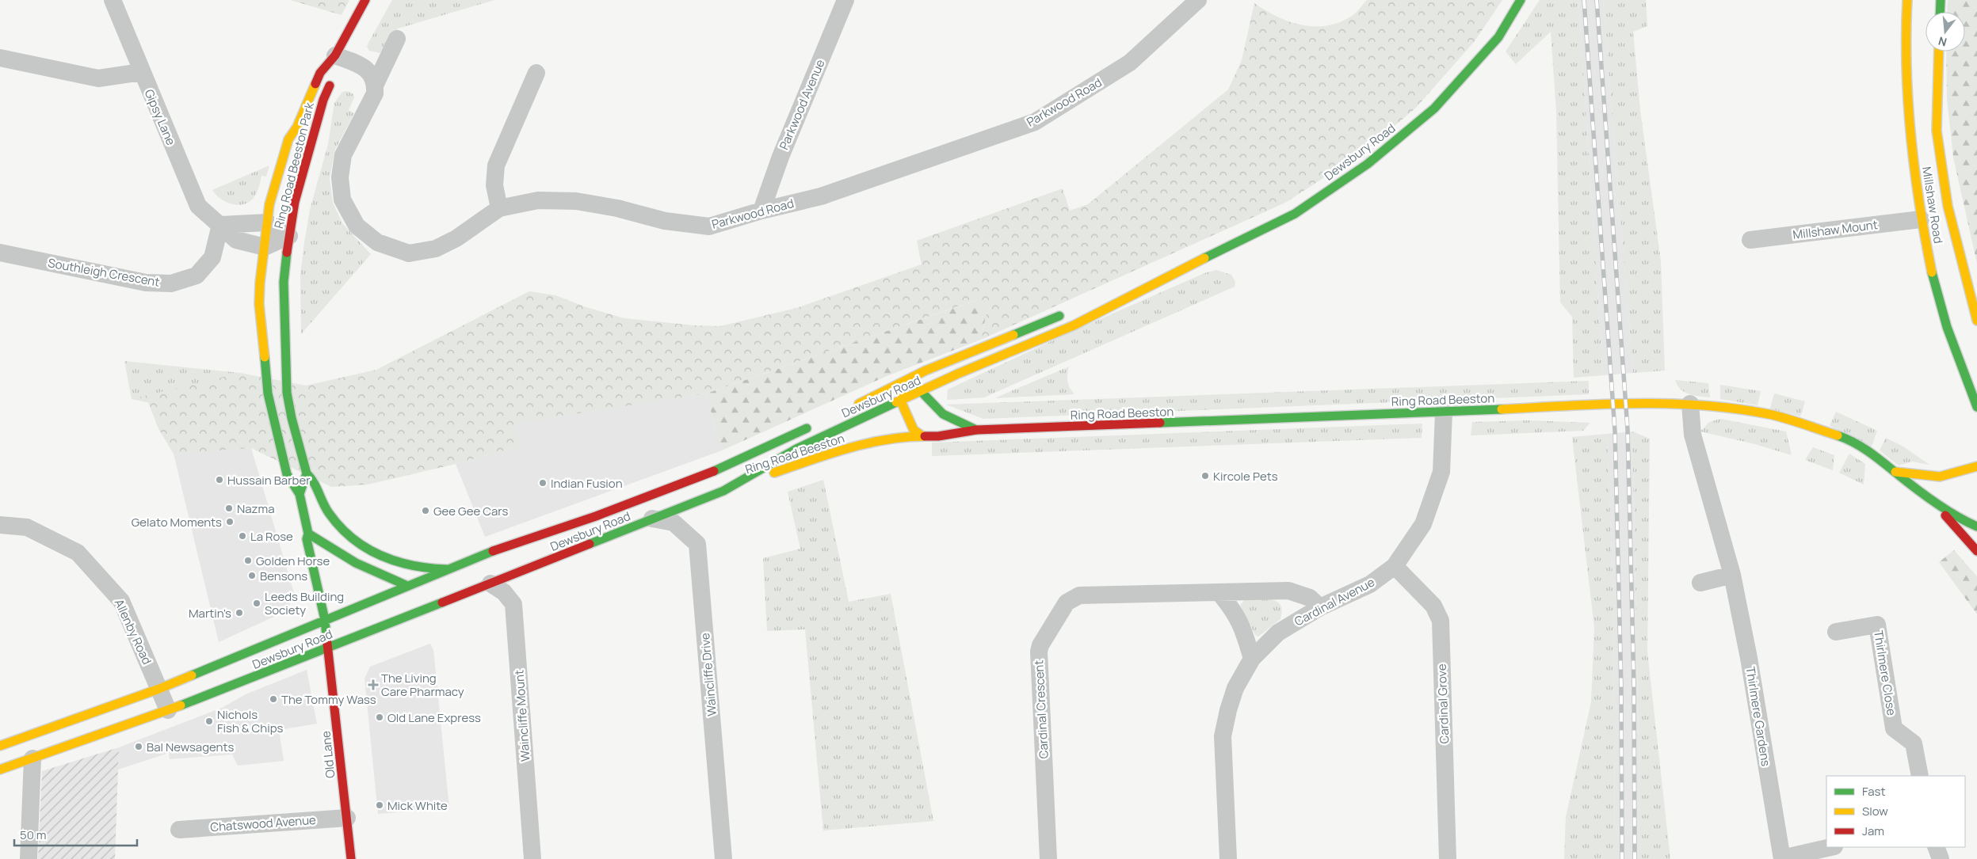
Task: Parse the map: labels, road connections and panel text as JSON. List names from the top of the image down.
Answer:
{
  "streets": {
    "main road": [
      "Dewsbury Road",
      "Ring Road Beeston Park",
      "Millshaw Road",
      "Ring Road Beeston",
      "Old Lane"
    ],
    "street": [
      "Parkwood Road",
      "Parkwood Avenue",
      "Gipsy Lane",
      "Millshaw Mount",
      "Southleigh Crescent",
      "Cardinal Avenue",
      "Allenby Road",
      "Thirlmere Close",
      "Waincliffe Drive",
      "Cardinal Grove",
      "Cardinal Crescent",
      "Waincliffe Mount",
      "Thirlmere Gardens",
      "Chatswood Avenue"
    ]
  },
  "crossings": [
    ["Parkwood Road", "Parkwood Avenue"],
    ["Gipsy Lane", "Ring Road Beeston Park"],
    ["Gipsy Lane", "Southleigh Crescent"],
    ["Dewsbury Road", "Ring Road Beeston Park"],
    ["Dewsbury Road", "Ring Road Beeston"],
    ["Dewsbury Road", "Allenby Road"],
    ["Dewsbury Road", "Waincliffe Drive"],
    ["Dewsbury Road", "Waincliffe Mount"],
    ["Dewsbury Road", "Old Lane"],
    ["Ring Road Beeston Park", "Old Lane"],
    ["Millshaw Road", "Millshaw Mount"],
    ["Ring Road Beeston", "Cardinal Avenue"],
    ["Ring Road Beeston", "Thirlmere Gardens"],
    ["Cardinal Avenue", "Cardinal Grove"],
    ["Cardinal Avenue", "Cardinal Crescent"],
    ["Old Lane", "Chatswood Avenue"]
  ],
  "places": {
    "other": [
      "Kircole Pets",
      "Hussain Barber",
      "Indian Fusion",
      "Nazma",
      "Gee Gee Cars",
      "Gelato Moments",
      "La Rose",
      "Golden Horse",
      "Bensons",
      "Leeds Building Society",
      "Martin's",
      "The Tommy Wass",
      "Old Lane Express",
      "Nichols Fish & Chips",
      "Bal Newsagents",
      "Mick White"
    ],
    "health": ["The Living Care Pharmacy"]
  },
  "legend": ["Fast", "Slow", "Jam"],
  "scale_bar": "50 m",
  "north": "bottom"
}
